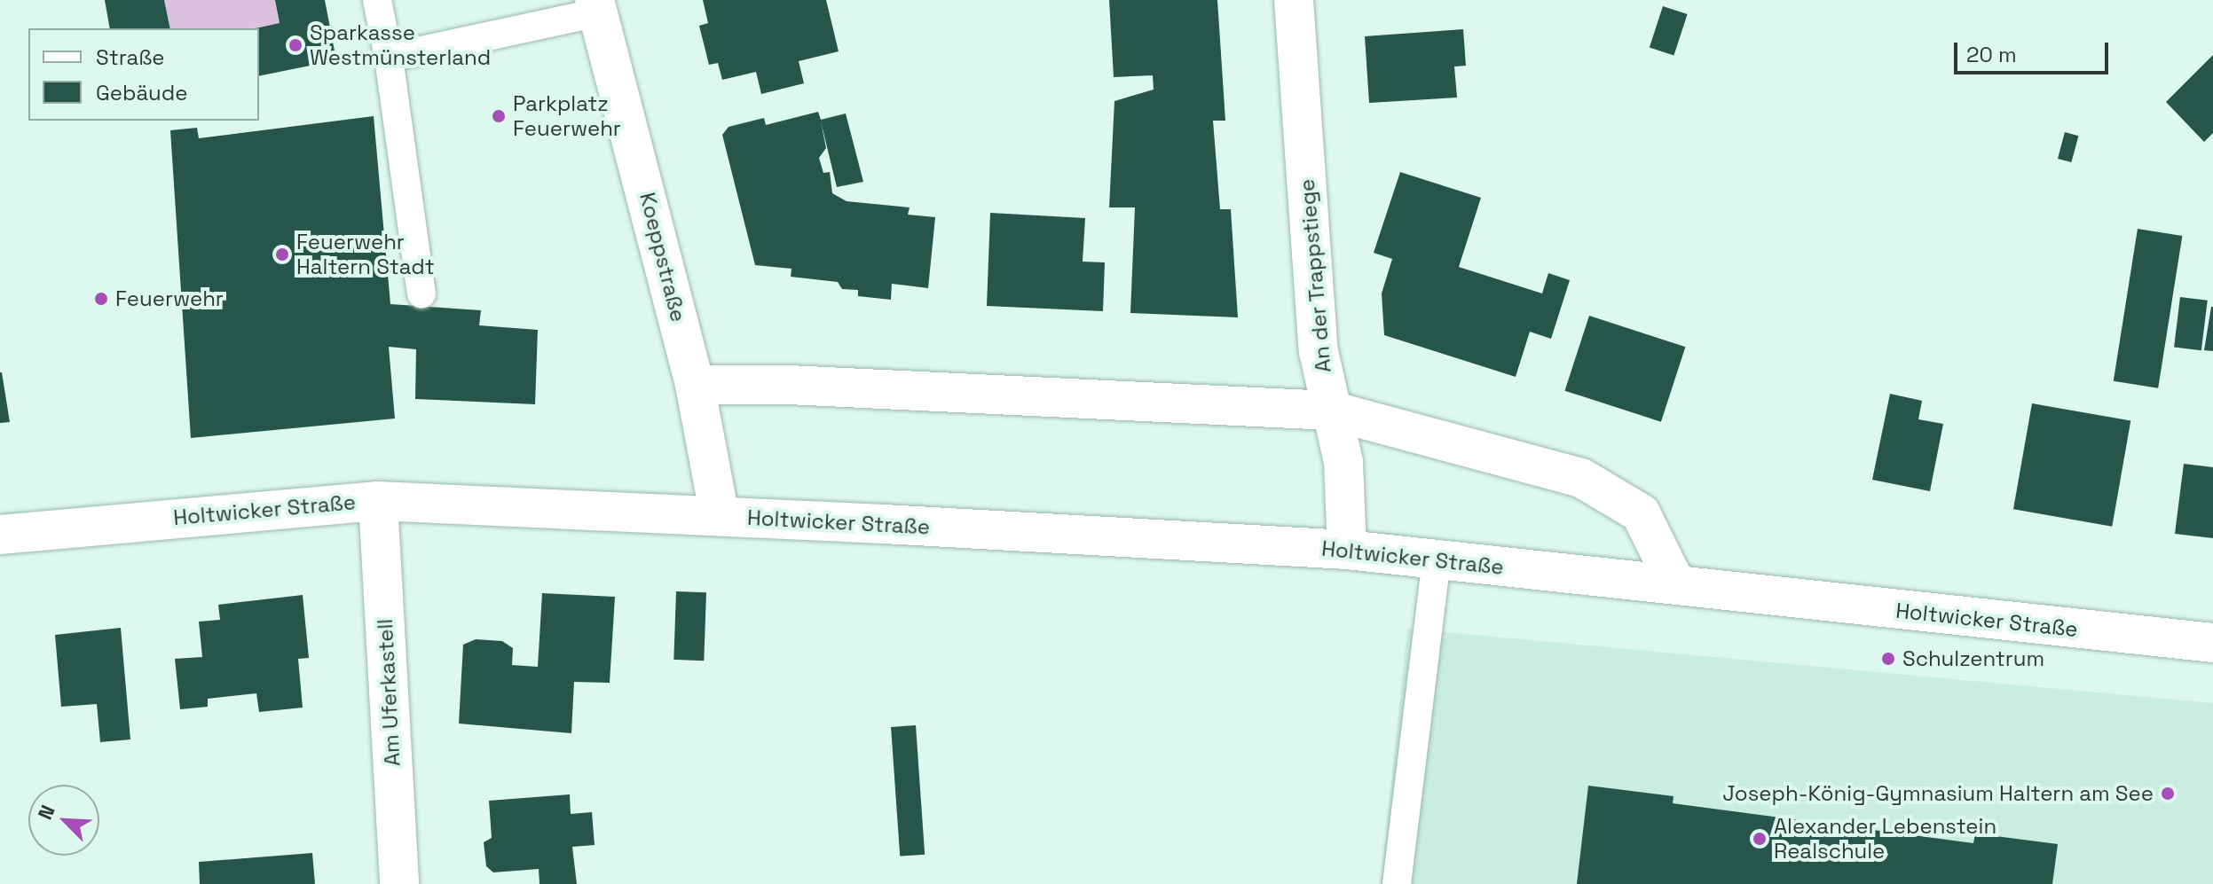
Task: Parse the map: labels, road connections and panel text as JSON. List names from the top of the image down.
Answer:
{
  "streets": {
    "street": [
      "Koeppstraße",
      "An der Trappstiege",
      "Holtwicker Straße",
      "Am Uferkastell"
    ]
  },
  "crossings": [
    ["Koeppstraße", "Holtwicker Straße"],
    ["An der Trappstiege", "Holtwicker Straße"],
    ["Holtwicker Straße", "Am Uferkastell"]
  ],
  "places": [
    "Sparkasse Westmünsterland",
    "Parkplatz Feuerwehr",
    "Feuerwehr Haltern Stadt",
    "Feuerwehr",
    "Schulzentrum",
    "Joseph-König-Gymnasium Haltern am See",
    "Alexander Lebenstein Realschule"
  ],
  "legend": ["Straße", "Gebäude"],
  "scale_bar": "20 m",
  "north": "top left"
}
